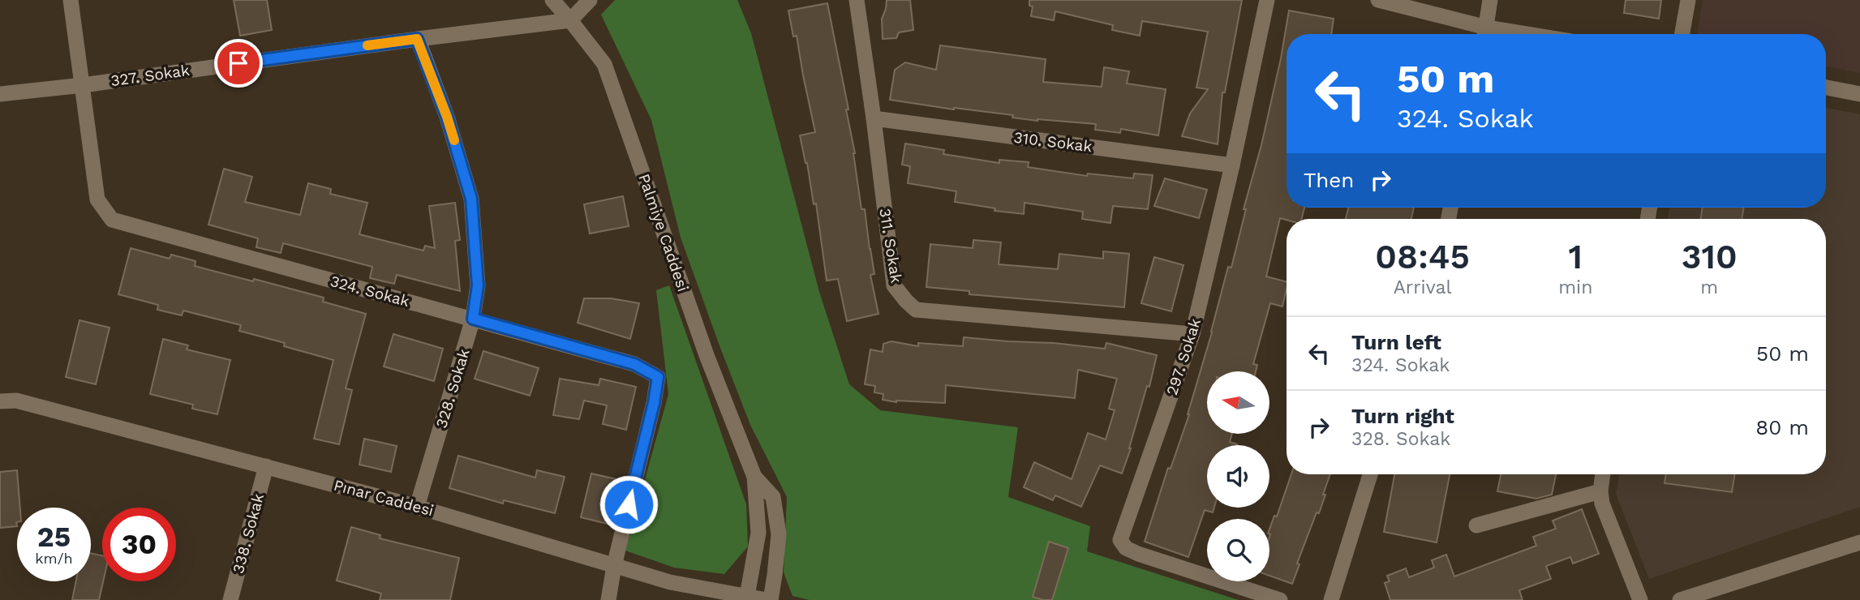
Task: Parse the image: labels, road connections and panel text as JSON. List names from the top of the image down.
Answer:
{
  "streets": {
    "street": [
      "327. Sokak",
      "310. Sokak",
      "Palmiye Caddesi",
      "311. Sokak",
      "324. Sokak",
      "297. Sokak",
      "328. Sokak",
      "Pınar Caddesi",
      "338. Sokak"
    ]
  },
  "crossings": [
    ["327. Sokak", "Palmiye Caddesi"],
    ["327. Sokak", "324. Sokak"],
    ["327. Sokak", "328. Sokak"],
    ["310. Sokak", "311. Sokak"],
    ["310. Sokak", "297. Sokak"],
    ["Palmiye Caddesi", "Pınar Caddesi"],
    ["311. Sokak", "297. Sokak"],
    ["324. Sokak", "328. Sokak"],
    ["324. Sokak", "Pınar Caddesi"],
    ["328. Sokak", "Pınar Caddesi"],
    ["Pınar Caddesi", "338. Sokak"]
  ],
  "north": "left",
  "page": {
    "turn": ["50 m", "324. Sokak"],
    "then": "Then",
    "eta": [
      "08:45",
      "Arrival",
      "1",
      "min",
      "310",
      "m"
    ],
    "list": [
      {
        "name": "Turn left",
        "note": "324. Sokak",
        "value": "50 m"
      },
      {
        "name": "Turn right",
        "note": "328. Sokak",
        "value": "80 m"
      }
    ],
    "speed": "25 km/h",
    "limit": "30"
  }
}
